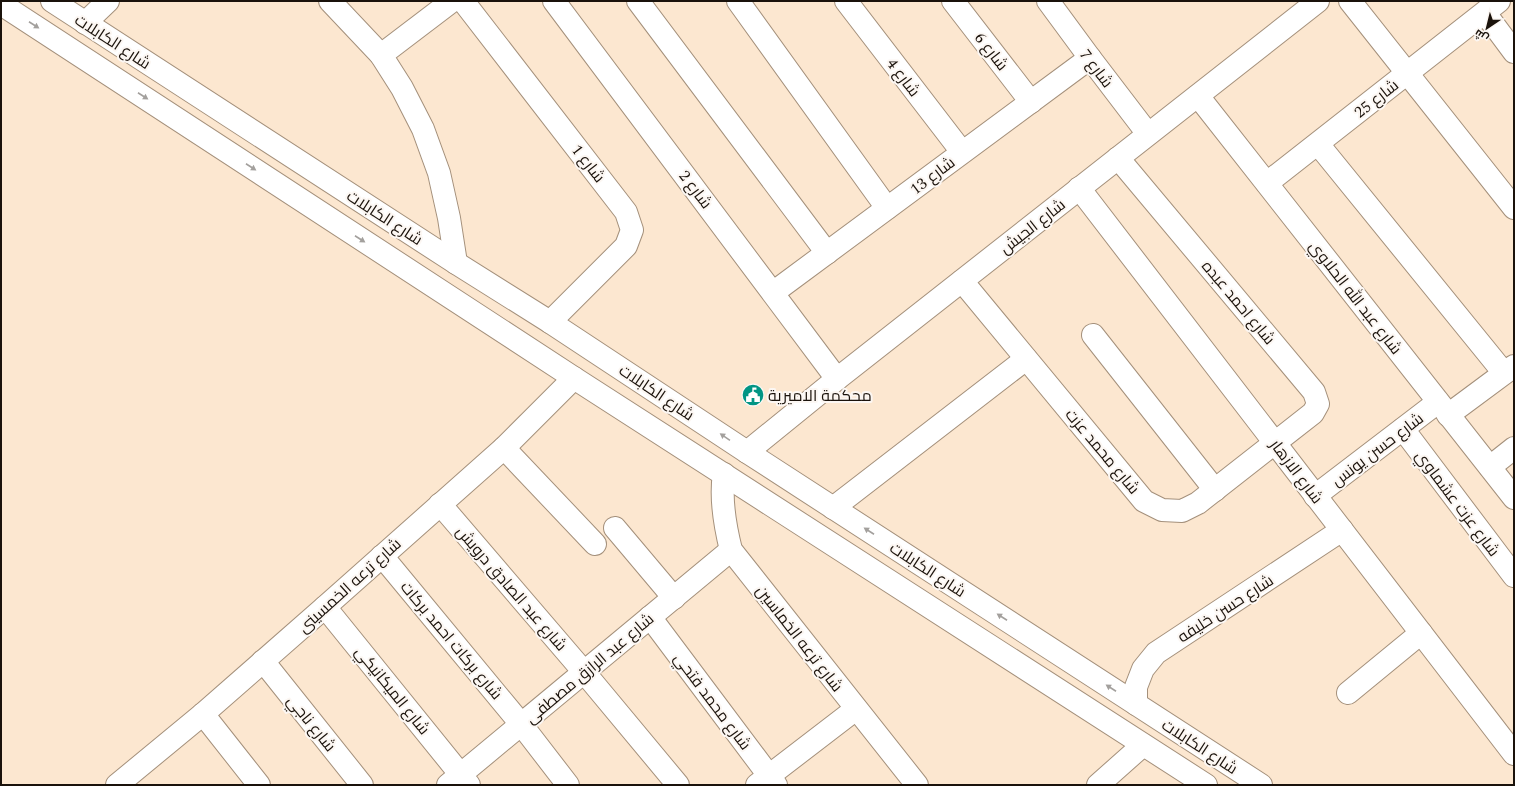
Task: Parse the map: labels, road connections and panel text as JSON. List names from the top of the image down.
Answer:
{
  "streets": {
    "street": [
      "شارع الكابلات",
      "شارع 6",
      "شارع 7",
      "شارع 4",
      "شارع 25",
      "شارع 1",
      "شارع 13",
      "شارع 2",
      "شارع الجيش",
      "شارع عبد الله الحلاوي",
      "شارع احمد عبده",
      "شارع حسن يونس",
      "شارع محمد عزت",
      "شارع الازهار",
      "شارع عزت عشماوي",
      "شارع ترعه الخمسينى",
      "شارع عبد الصادق درويش",
      "شارع حسن خليفه",
      "شارع ترعه الخماسين",
      "شارع بركات احمد بركات",
      "شارع عبد الرازق مصطفى",
      "شارع الميكانيكي",
      "شارع محمد فتحي",
      "شارع ناجي"
    ]
  },
  "crossings": [
    ["شارع الكابلات", "شارع 1"],
    ["شارع الكابلات", "شارع الجيش"],
    ["شارع الكابلات", "شارع ترعه الخمسينى"],
    ["شارع الكابلات", "شارع حسن خليفه"],
    ["شارع الكابلات", "شارع ترعه الخماسين"],
    ["شارع 6", "شارع 13"],
    ["شارع 7", "شارع 13"],
    ["شارع 7", "شارع الجيش"],
    ["شارع 4", "شارع 13"],
    ["شارع 25", "شارع عبد الله الحلاوي"],
    ["شارع 13", "شارع 2"],
    ["شارع 2", "شارع الجيش"],
    ["شارع الجيش", "شارع عبد الله الحلاوي"],
    ["شارع الجيش", "شارع احمد عبده"],
    ["شارع الجيش", "شارع محمد عزت"],
    ["شارع الجيش", "شارع الازهار"],
    ["شارع عبد الله الحلاوي", "شارع حسن يونس"],
    ["شارع احمد عبده", "شارع محمد عزت"],
    ["شارع احمد عبده", "شارع الازهار"],
    ["شارع حسن يونس", "شارع الازهار"],
    ["شارع حسن يونس", "شارع عزت عشماوي"],
    ["شارع محمد عزت", "شارع الازهار"],
    ["شارع الازهار", "شارع حسن خليفه"],
    ["شارع ترعه الخمسينى", "شارع عبد الصادق درويش"],
    ["شارع ترعه الخمسينى", "شارع بركات احمد بركات"],
    ["شارع ترعه الخمسينى", "شارع الميكانيكي"],
    ["شارع ترعه الخمسينى", "شارع ناجي"],
    ["شارع عبد الصادق درويش", "شارع عبد الرازق مصطفى"],
    ["شارع ترعه الخماسين", "شارع عبد الرازق مصطفى"],
    ["شارع بركات احمد بركات", "شارع عبد الرازق مصطفى"],
    ["شارع عبد الرازق مصطفى", "شارع الميكانيكي"],
    ["شارع عبد الرازق مصطفى", "شارع محمد فتحي"]
  ],
  "places": {
    "public building": ["محكمة الاميرية"]
  },
  "north": "bottom left"
}
